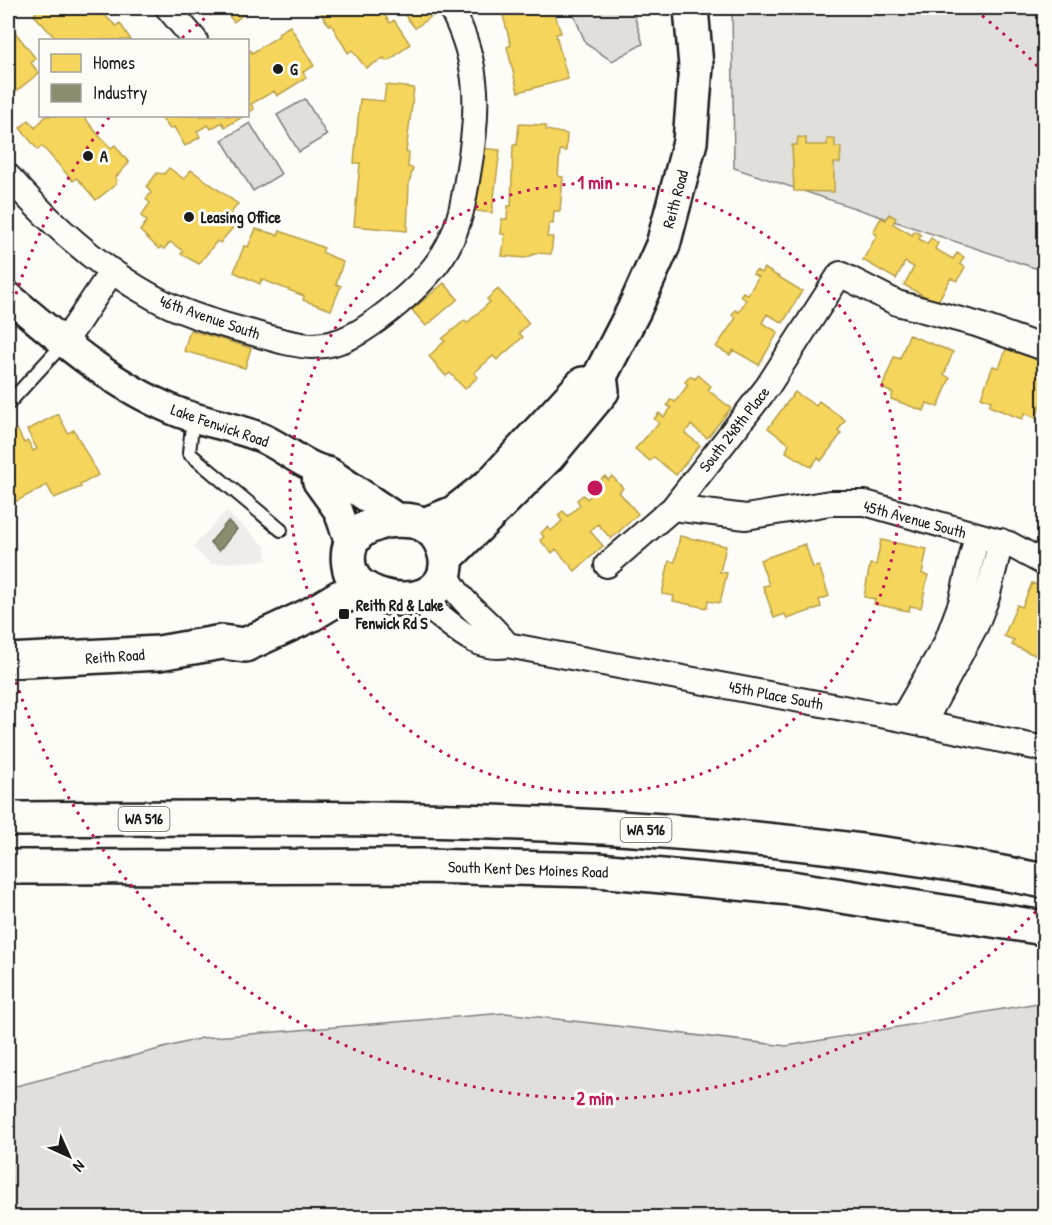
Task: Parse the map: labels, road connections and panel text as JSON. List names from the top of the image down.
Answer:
{
  "streets": {
    "main road": ["Reith Road", "WA 516", "South Kent Des Moines Road"],
    "street": [
      "46th Avenue South",
      "Lake Fenwick Road",
      "South 248th Place",
      "45th Avenue South",
      "45th Place South"
    ]
  },
  "crossings": [
    ["Reith Road", "Lake Fenwick Road"],
    ["Reith Road", "45th Place South"],
    ["Lake Fenwick Road", "45th Place South"],
    ["South 248th Place", "45th Avenue South"]
  ],
  "places": {
    "other": ["G", "A", "Leasing Office"],
    "transit": ["Reith Rd & Lake Fenwick Rd S"]
  },
  "legend": ["Homes", "Industry"],
  "north": "bottom right",
  "rings": ["1 min", "2 min"]
}
